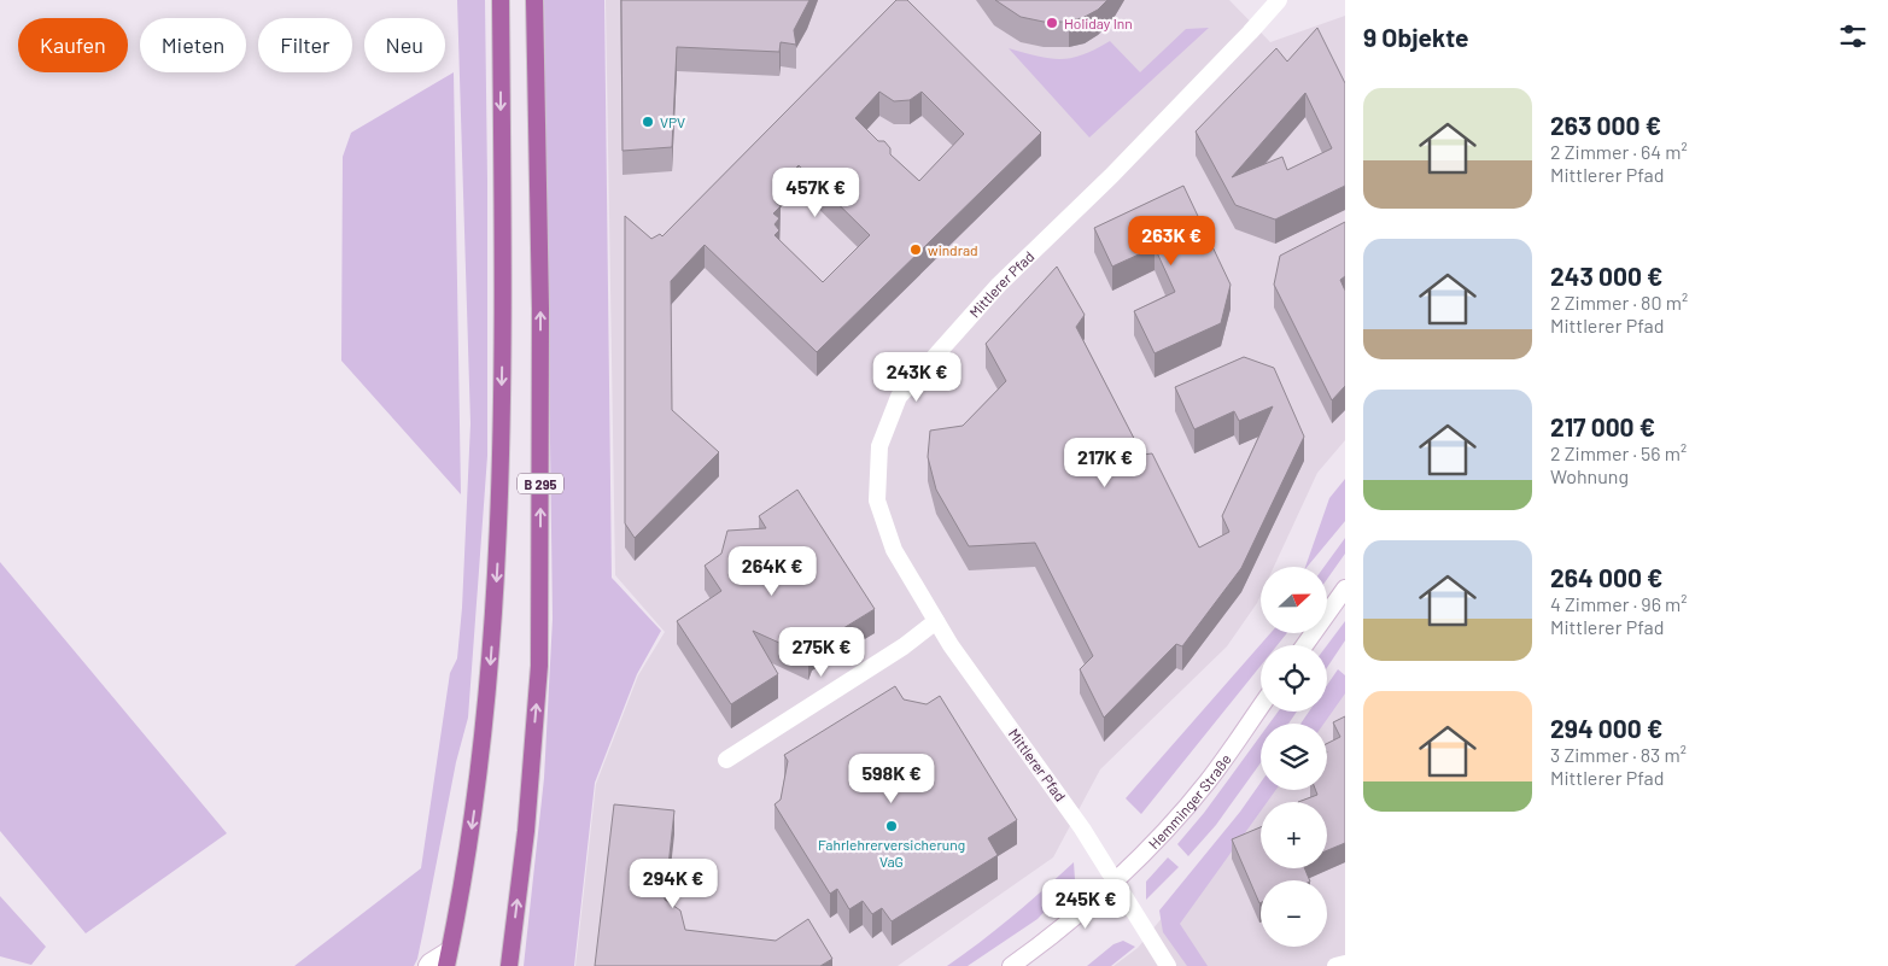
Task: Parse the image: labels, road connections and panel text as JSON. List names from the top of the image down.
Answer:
{
  "streets": {
    "main road": ["B 295"],
    "street": ["Mittlerer Pfad", "Hemminger Straße"]
  },
  "crossings": [
    ["Mittlerer Pfad", "Hemminger Straße"]
  ],
  "places": [
    "Holiday Inn",
    "VPV",
    "windrad",
    "Fahrlehrerversicherung VaG"
  ],
  "north": "right",
  "page": {
    "heading": "9 Objekte",
    "chip": [
      "Kaufen",
      "Mieten",
      "Filter",
      "Neu"
    ],
    "list": [
      {
        "name": "263 000 €",
        "note": "2 Zimmer · 64 m² · Mittlerer Pfad"
      },
      {
        "name": "243 000 €",
        "note": "2 Zimmer · 80 m² · Mittlerer Pfad"
      },
      {
        "name": "217 000 €",
        "note": "2 Zimmer · 56 m² · Wohnung"
      },
      {
        "name": "264 000 €",
        "note": "4 Zimmer · 96 m² · Mittlerer Pfad"
      },
      {
        "name": "294 000 €",
        "note": "3 Zimmer · 83 m² · Mittlerer Pfad"
      }
    ],
    "price": [
      "457K €",
      "263K €",
      "243K €",
      "217K €",
      "264K €",
      "275K €",
      "598K €",
      "294K €",
      "245K €"
    ],
    "map_buttons": ["+", "−"]
  }
}
